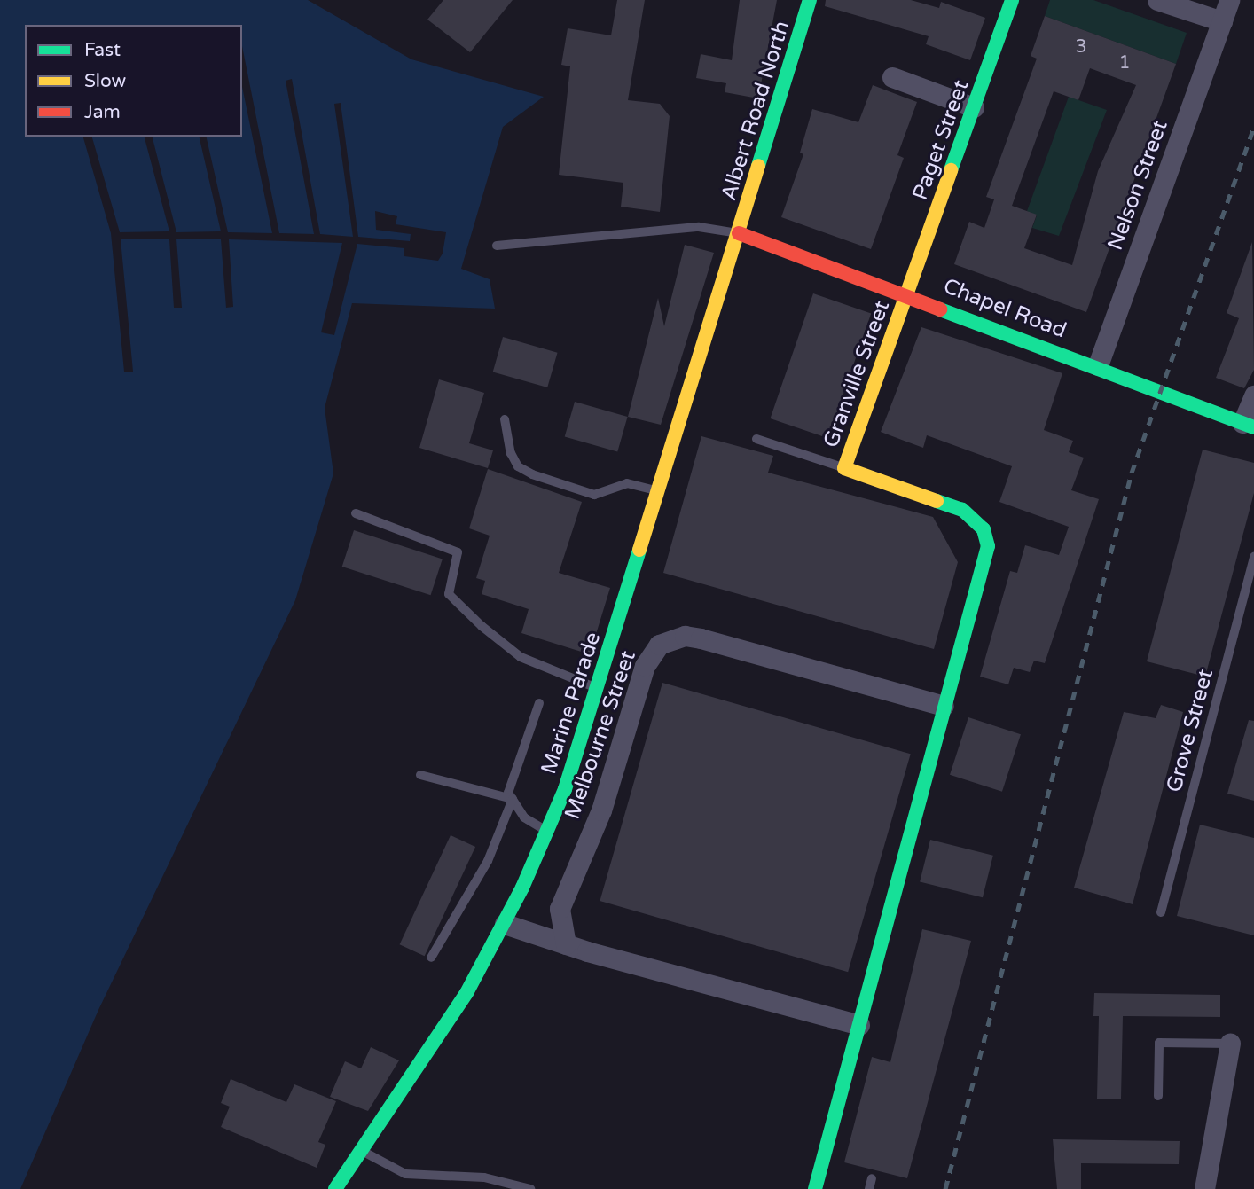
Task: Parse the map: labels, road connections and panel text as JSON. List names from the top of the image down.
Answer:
{
  "streets": {
    "street": [
      "Albert Road North",
      "Paget Street",
      "Nelson Street",
      "Chapel Road",
      "Granville Street",
      "Marine Parade",
      "Melbourne Street"
    ],
    "lane": ["Grove Street"]
  },
  "crossings": [
    ["Albert Road North", "Chapel Road"],
    ["Albert Road North", "Marine Parade"],
    ["Paget Street", "Chapel Road"],
    ["Paget Street", "Granville Street"],
    ["Nelson Street", "Chapel Road"],
    ["Chapel Road", "Granville Street"],
    ["Chapel Road", "Marine Parade"]
  ],
  "house_numbers": ["3", "1"],
  "legend": ["Fast", "Slow", "Jam"]
}
